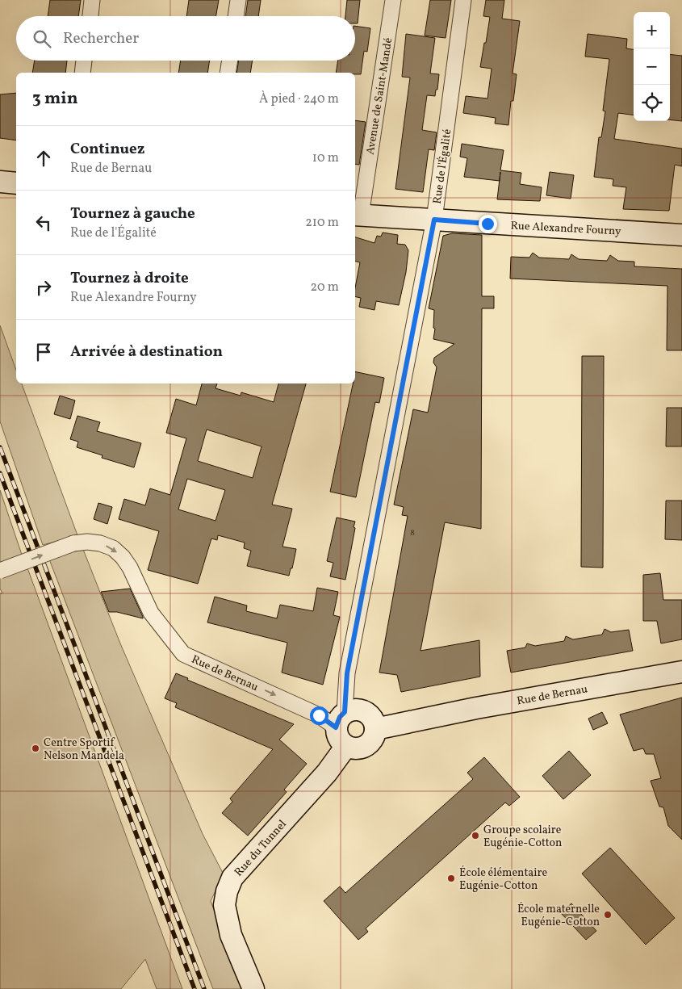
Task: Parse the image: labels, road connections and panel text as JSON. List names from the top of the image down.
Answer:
{
  "streets": {
    "street": [
      "Avenue de Saint-Mandé",
      "Rue de l'Égalité",
      "Rue Alexandre Fourny",
      "Rue de Bernau",
      "Rue du Tunnel"
    ]
  },
  "crossings": [
    ["Avenue de Saint-Mandé", "Rue Alexandre Fourny"],
    ["Rue de l'Égalité", "Rue Alexandre Fourny"],
    ["Rue de l'Égalité", "Rue de Bernau"],
    ["Rue de l'Égalité", "Rue du Tunnel"],
    ["Rue de Bernau", "Rue du Tunnel"]
  ],
  "one_way": ["Rue de Bernau"],
  "places": [
    "Centre Sportif Nelson Mandela",
    "Groupe scolaire Eugénie-Cotton",
    "École élémentaire Eugénie-Cotton",
    "École maternelle Eugénie-Cotton"
  ],
  "house_numbers": ["8"],
  "page": {
    "map_buttons": ["+", "−"],
    "search": "Rechercher",
    "heading": ["3 min", "À pied · 240 m"],
    "list": [
      ["Continuez", "Rue de Bernau", "10 m"],
      ["Tournez à gauche", "Rue de l'Égalité", "210 m"],
      ["Tournez à droite", "Rue Alexandre Fourny", "20 m"],
      "Arrivée à destination"
    ]
  }
}
